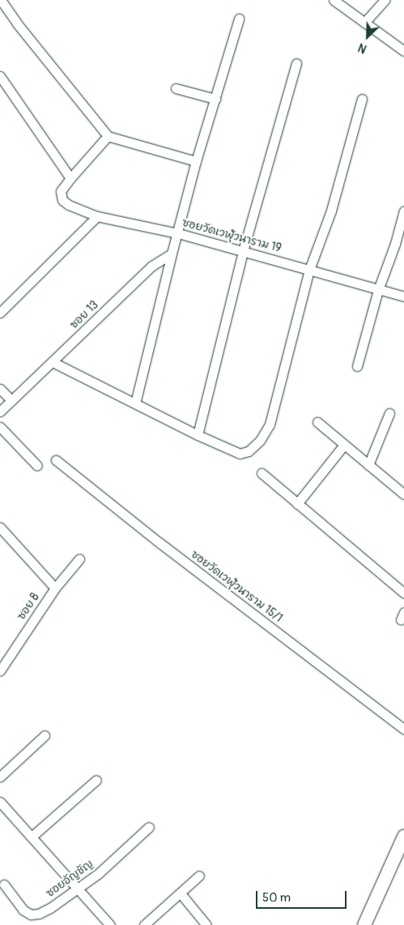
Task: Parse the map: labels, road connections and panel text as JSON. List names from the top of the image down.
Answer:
{
  "streets": {
    "street": [
      "ซอยวัดเวฬุวนาราม 19",
      "ซอย 13",
      "ซอยวัดเวฬุวนาราม 15/1",
      "ซอย 8",
      "ซอยอัญชัญ"
    ]
  },
  "scale_bar": "50 m",
  "north": "bottom left"
}
